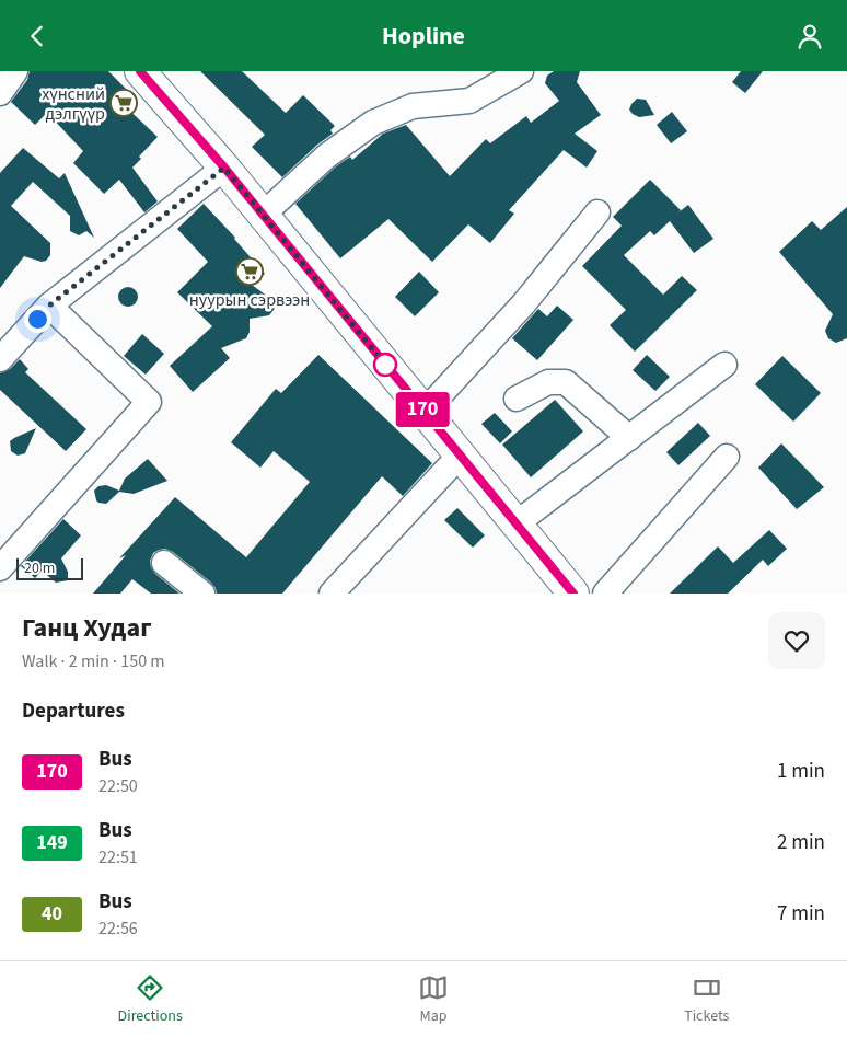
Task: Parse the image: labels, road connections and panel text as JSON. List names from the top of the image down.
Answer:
{
  "places": {
    "supermarket": ["хүнсний дэлгүүр", "нуурын сэрвээн"]
  },
  "lines": ["bus line 170"],
  "scale_bar": "20 m",
  "page": {
    "header": "Hopline",
    "on_map": "170",
    "scale": "20 m",
    "heading": [
      ["Ганц Худаг", "Walk · 2 min · 150 m"],
      "Departures"
    ],
    "list": [
      {
        "mark": "170",
        "name": "Bus",
        "note": "22:50",
        "value": "1 min"
      },
      {
        "mark": "149",
        "name": "Bus",
        "note": "22:51",
        "value": "2 min"
      },
      {
        "mark": "40",
        "name": "Bus",
        "note": "22:56",
        "value": "7 min"
      }
    ],
    "tabs": ["Directions", "Map", "Tickets"]
  }
}
